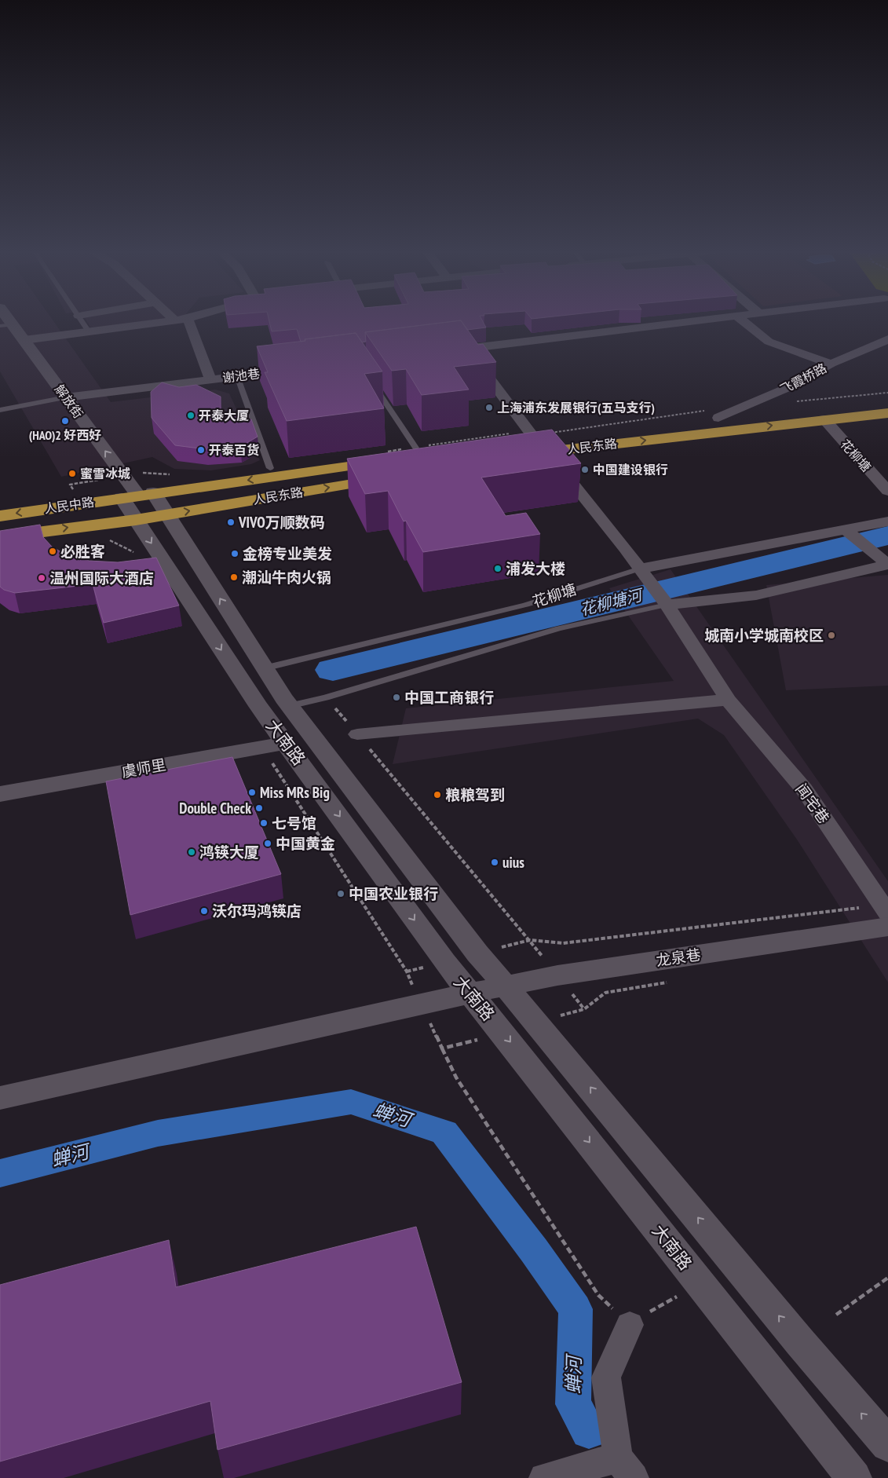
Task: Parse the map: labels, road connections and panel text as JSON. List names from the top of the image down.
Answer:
{
  "streets": {
    "highway": ["人民东路", "人民中路"],
    "main road": [
      "解放街",
      "大南路",
      "虞师里",
      "龙泉巷"
    ],
    "street": [
      "谢池巷",
      "飞霞桥路",
      "花柳塘",
      "闻宅巷"
    ]
  },
  "crossings": [
    ["谢池巷", "解放街"],
    ["飞霞桥路", "人民东路"],
    ["解放街", "人民东路"],
    ["解放街", "人民中路"],
    ["解放街", "大南路"],
    ["人民东路", "花柳塘"],
    ["人民东路", "人民中路"],
    ["人民东路", "大南路"],
    ["人民东路", "闻宅巷"],
    ["花柳塘", "大南路"],
    ["花柳塘", "闻宅巷"],
    ["人民中路", "大南路"],
    ["大南路", "虞师里"],
    ["大南路", "龙泉巷"],
    ["闻宅巷", "龙泉巷"]
  ],
  "one_way": ["解放街"],
  "water": ["花柳塘河", "蝉河"],
  "places": [
    "上海浦东发展银行(五马支行)",
    "开泰大厦",
    "(HAO)2 好西好",
    "开泰百货",
    "中国建设银行",
    "蜜雪冰城",
    "VIVO万顺数码",
    "必胜客",
    "金榜专业美发",
    "浦发大楼",
    "潮汕牛肉火锅",
    "温州国际大酒店",
    "城南小学城南校区",
    "中国工商银行",
    "Miss MRs Big",
    "粮粮驾到",
    "Double Check",
    "七号馆",
    "中国黄金",
    "鸿锳大厦",
    "uius",
    "中国农业银行",
    "沃尔玛鸿锳店"
  ]
}
